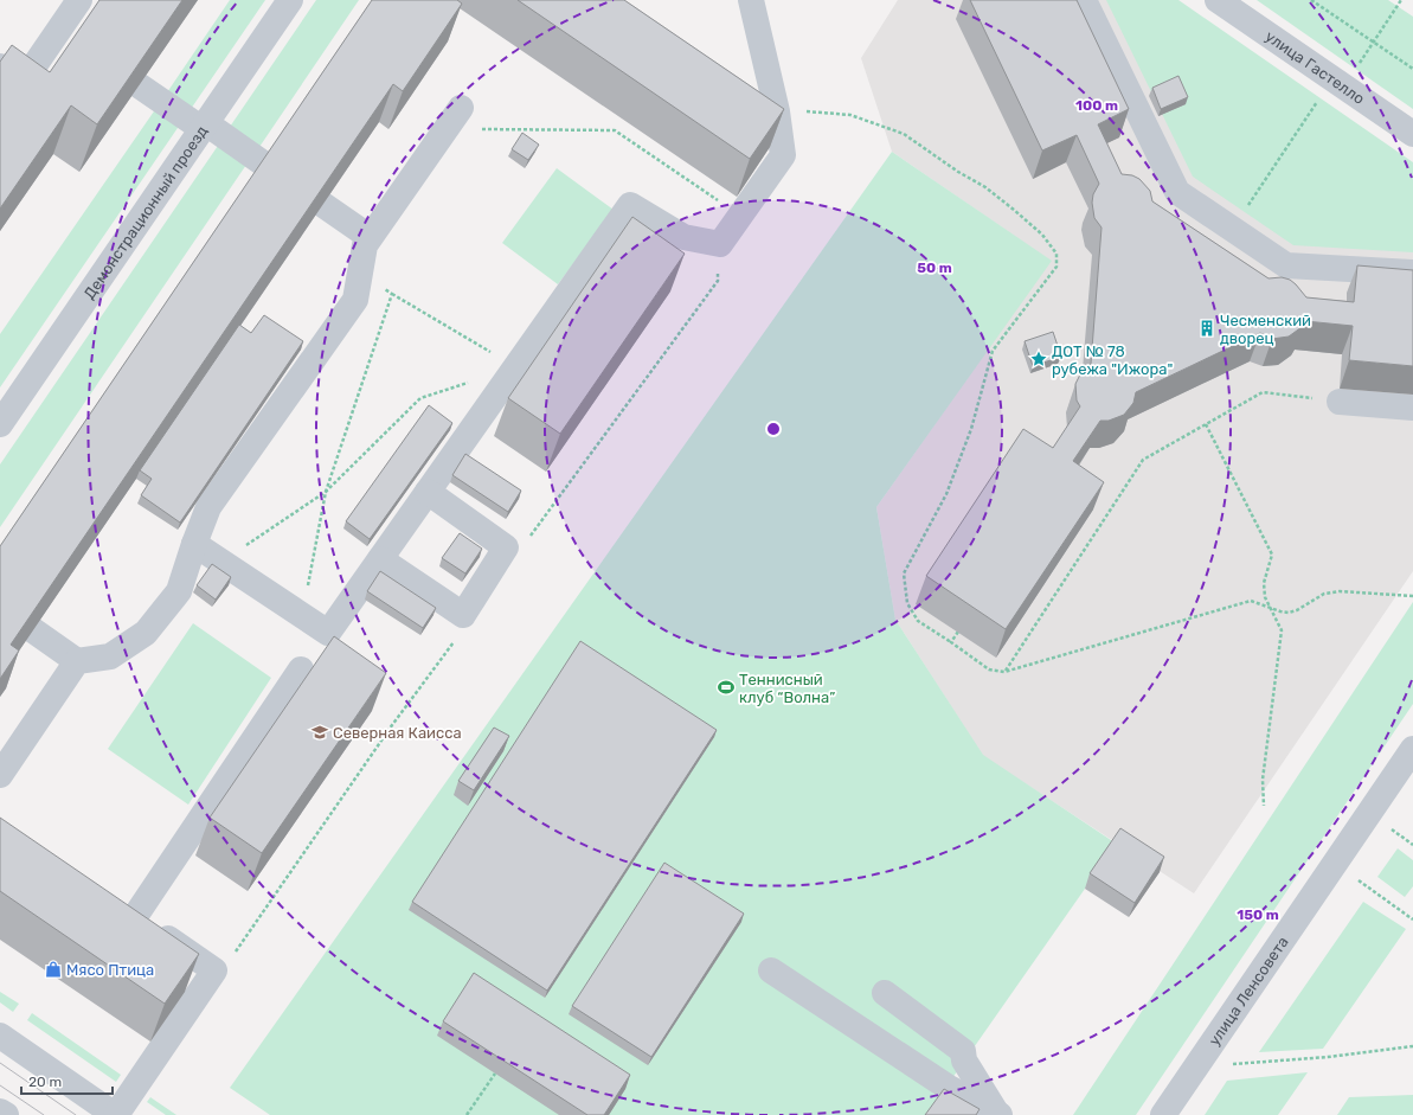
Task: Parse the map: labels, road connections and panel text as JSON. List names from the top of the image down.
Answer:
{
  "streets": {
    "street": ["улица Гастелло", "Демонстрационный проезд", "улица Ленсовета"]
  },
  "places": {
    "building": ["Чесменский дворец"],
    "place": ["ДОТ № 78 рубежа \"Ижора\""],
    "sports": ["Теннисный клуб “Волна”"],
    "school or university": ["Северная Каисса"],
    "shop": ["Мясо Птица"]
  },
  "scale_bar": "20 m",
  "rings": ["100 m", "50 m", "150 m"]
}
